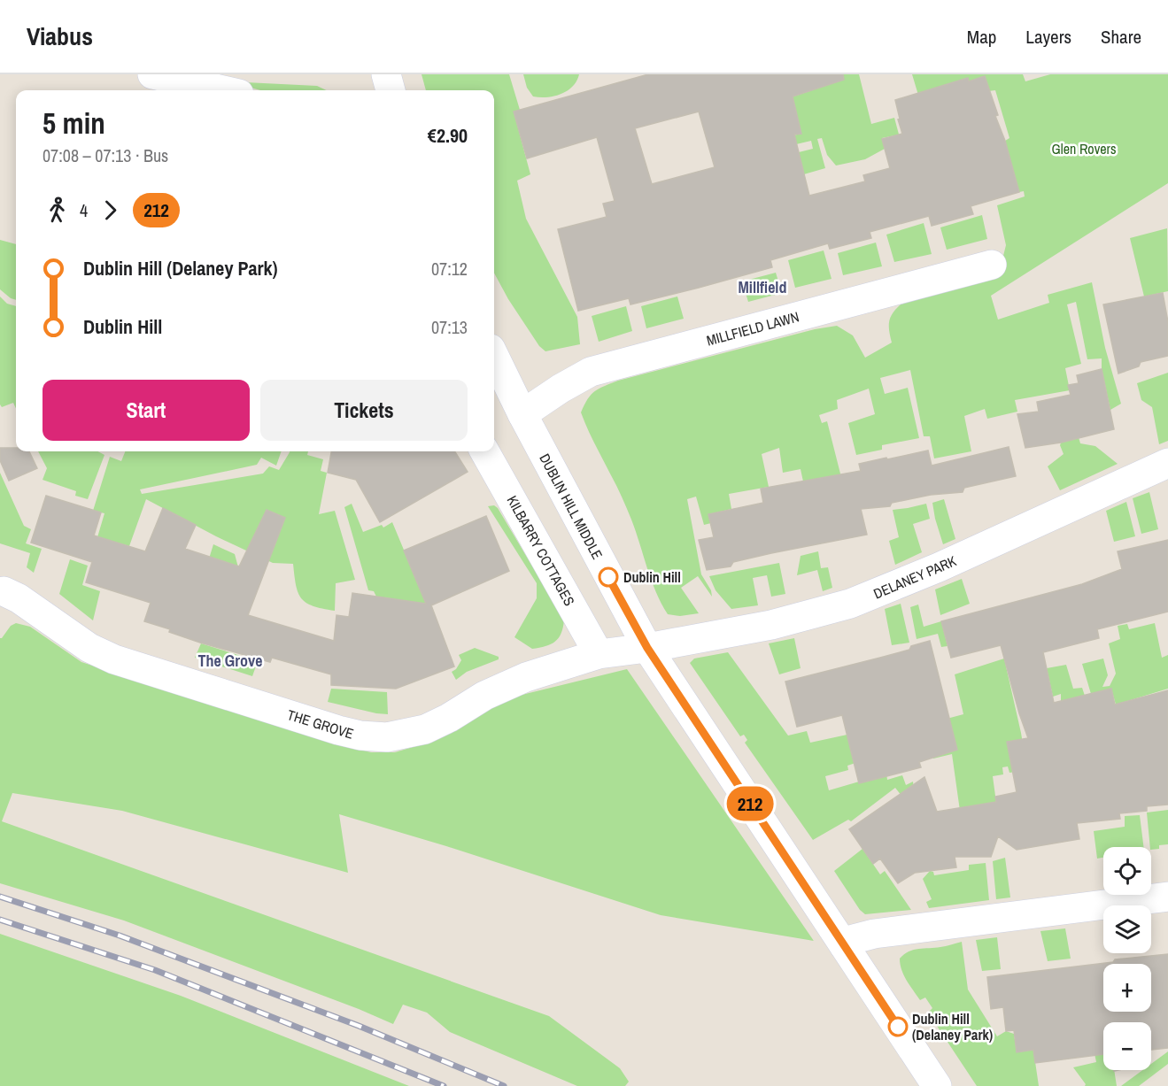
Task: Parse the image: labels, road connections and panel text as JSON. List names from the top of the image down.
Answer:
{
  "streets": {
    "street": [
      "MILLFIELD LAWN",
      "DUBLIN HILL MIDDLE",
      "KILBARRY COTTAGES",
      "DELANEY PARK",
      "THE GROVE"
    ]
  },
  "crossings": [
    ["MILLFIELD LAWN", "DUBLIN HILL MIDDLE"],
    ["DUBLIN HILL MIDDLE", "DELANEY PARK"],
    ["DUBLIN HILL MIDDLE", "THE GROVE"],
    ["KILBARRY COTTAGES", "THE GROVE"],
    ["DELANEY PARK", "THE GROVE"]
  ],
  "districts": ["Millfield", "The Grove"],
  "parks": ["Glen Rovers"],
  "places": ["Dublin Hill", "Dublin Hill (Delaney Park)"],
  "lines": ["bus line 212"],
  "page": {
    "header": "Viabus",
    "nav": ["Map", "Layers", "Share"],
    "on_map": "212",
    "heading": ["5 min", "07:08 – 07:13 · Bus", "€2.90"],
    "legs": ["4", "212"],
    "list": [
      {
        "name": "Dublin Hill (Delaney Park)",
        "value": "07:12"
      },
      {
        "name": "Dublin Hill",
        "value": "07:13"
      }
    ],
    "buttons": ["Start", "Tickets"],
    "map_buttons": ["+", "−"]
  }
}
